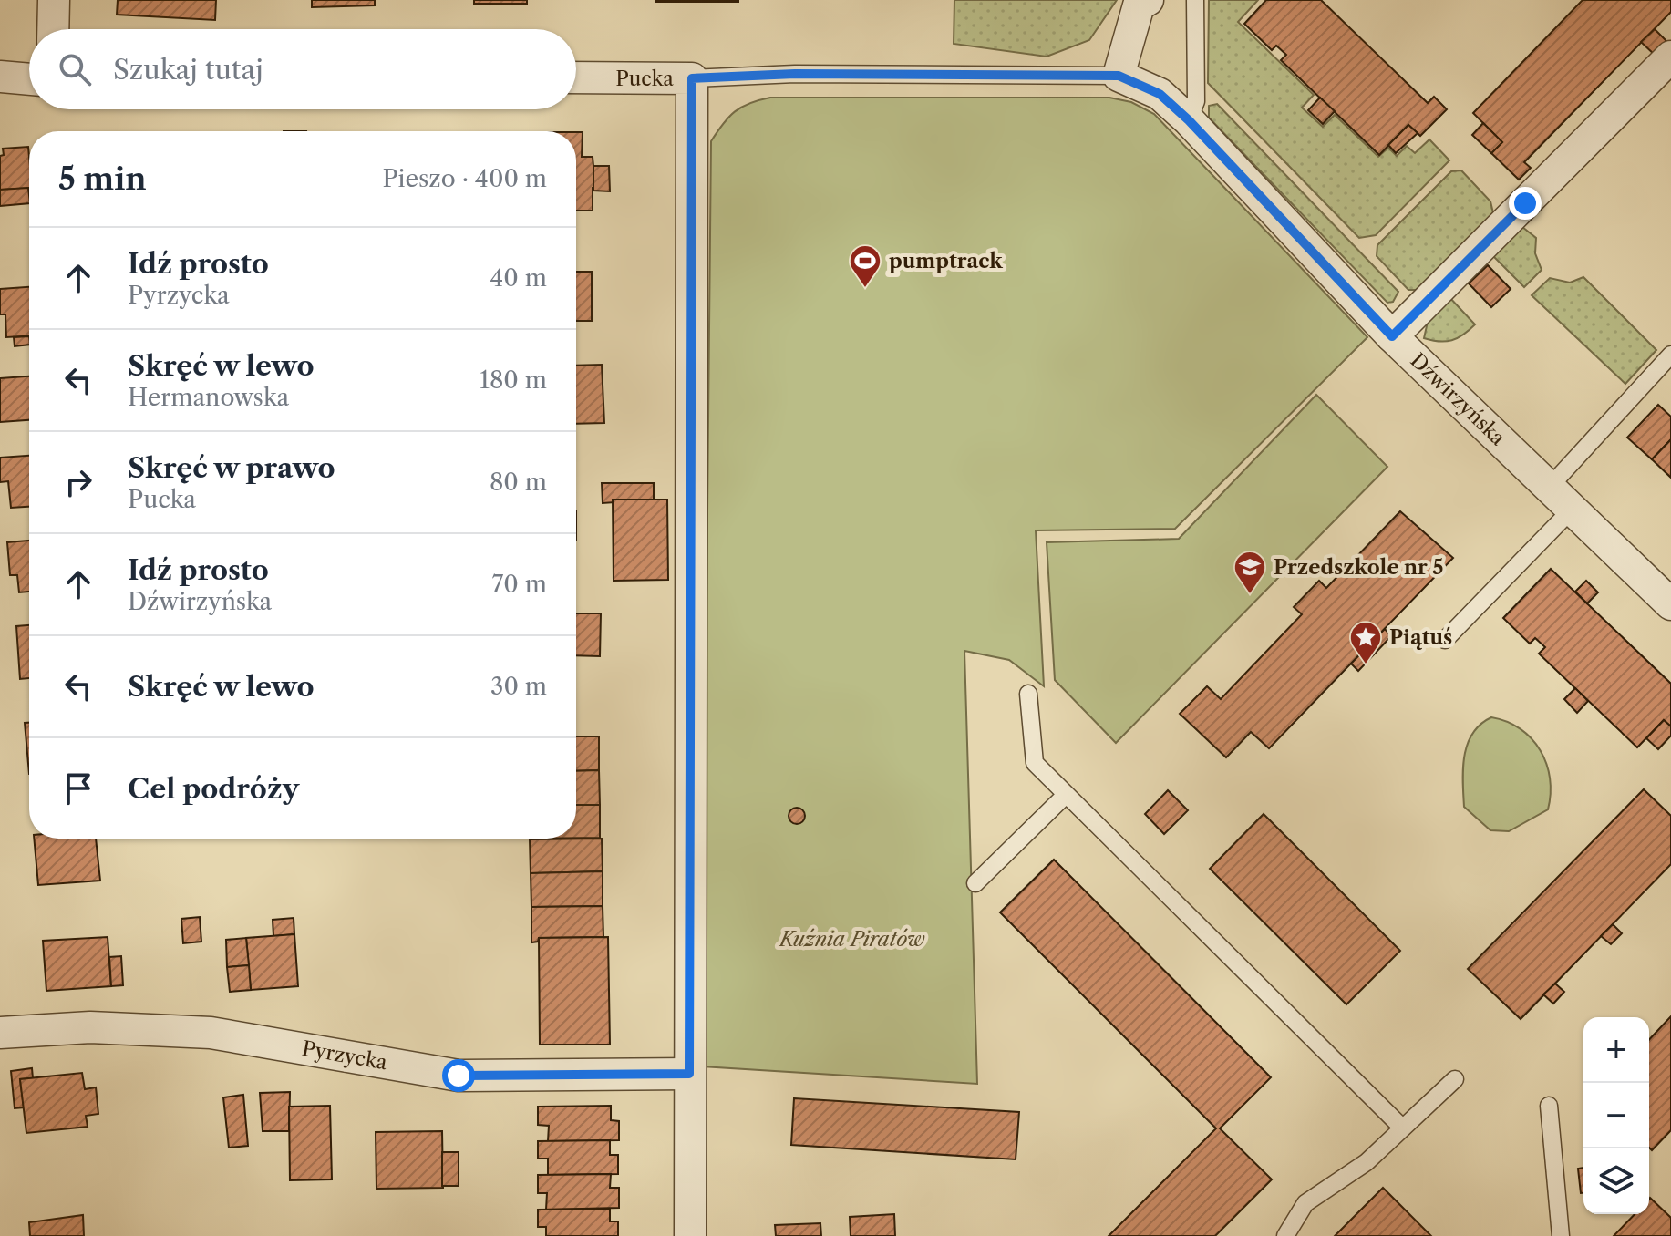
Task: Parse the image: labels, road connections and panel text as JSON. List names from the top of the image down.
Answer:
{
  "streets": {
    "street": ["Pucka", "Dźwirzyńska", "Pyrzycka"]
  },
  "crossings": [
    ["Pucka", "Dźwirzyńska"]
  ],
  "parks": ["Kuźnia Piratów"],
  "places": {
    "sports": ["pumptrack"],
    "school or university": ["Przedszkole nr 5"],
    "place": ["Piątuś"]
  },
  "page": {
    "search": "Szukaj tutaj",
    "heading": ["5 min", "Pieszo · 400 m"],
    "list": [
      ["Idź prosto", "Pyrzycka", "40 m"],
      ["Skręć w lewo", "Hermanowska", "180 m"],
      ["Skręć w prawo", "Pucka", "80 m"],
      ["Idź prosto", "Dźwirzyńska", "70 m"],
      ["Skręć w lewo", "30 m"],
      "Cel podróży"
    ],
    "map_buttons": ["+", "−"]
  }
}
